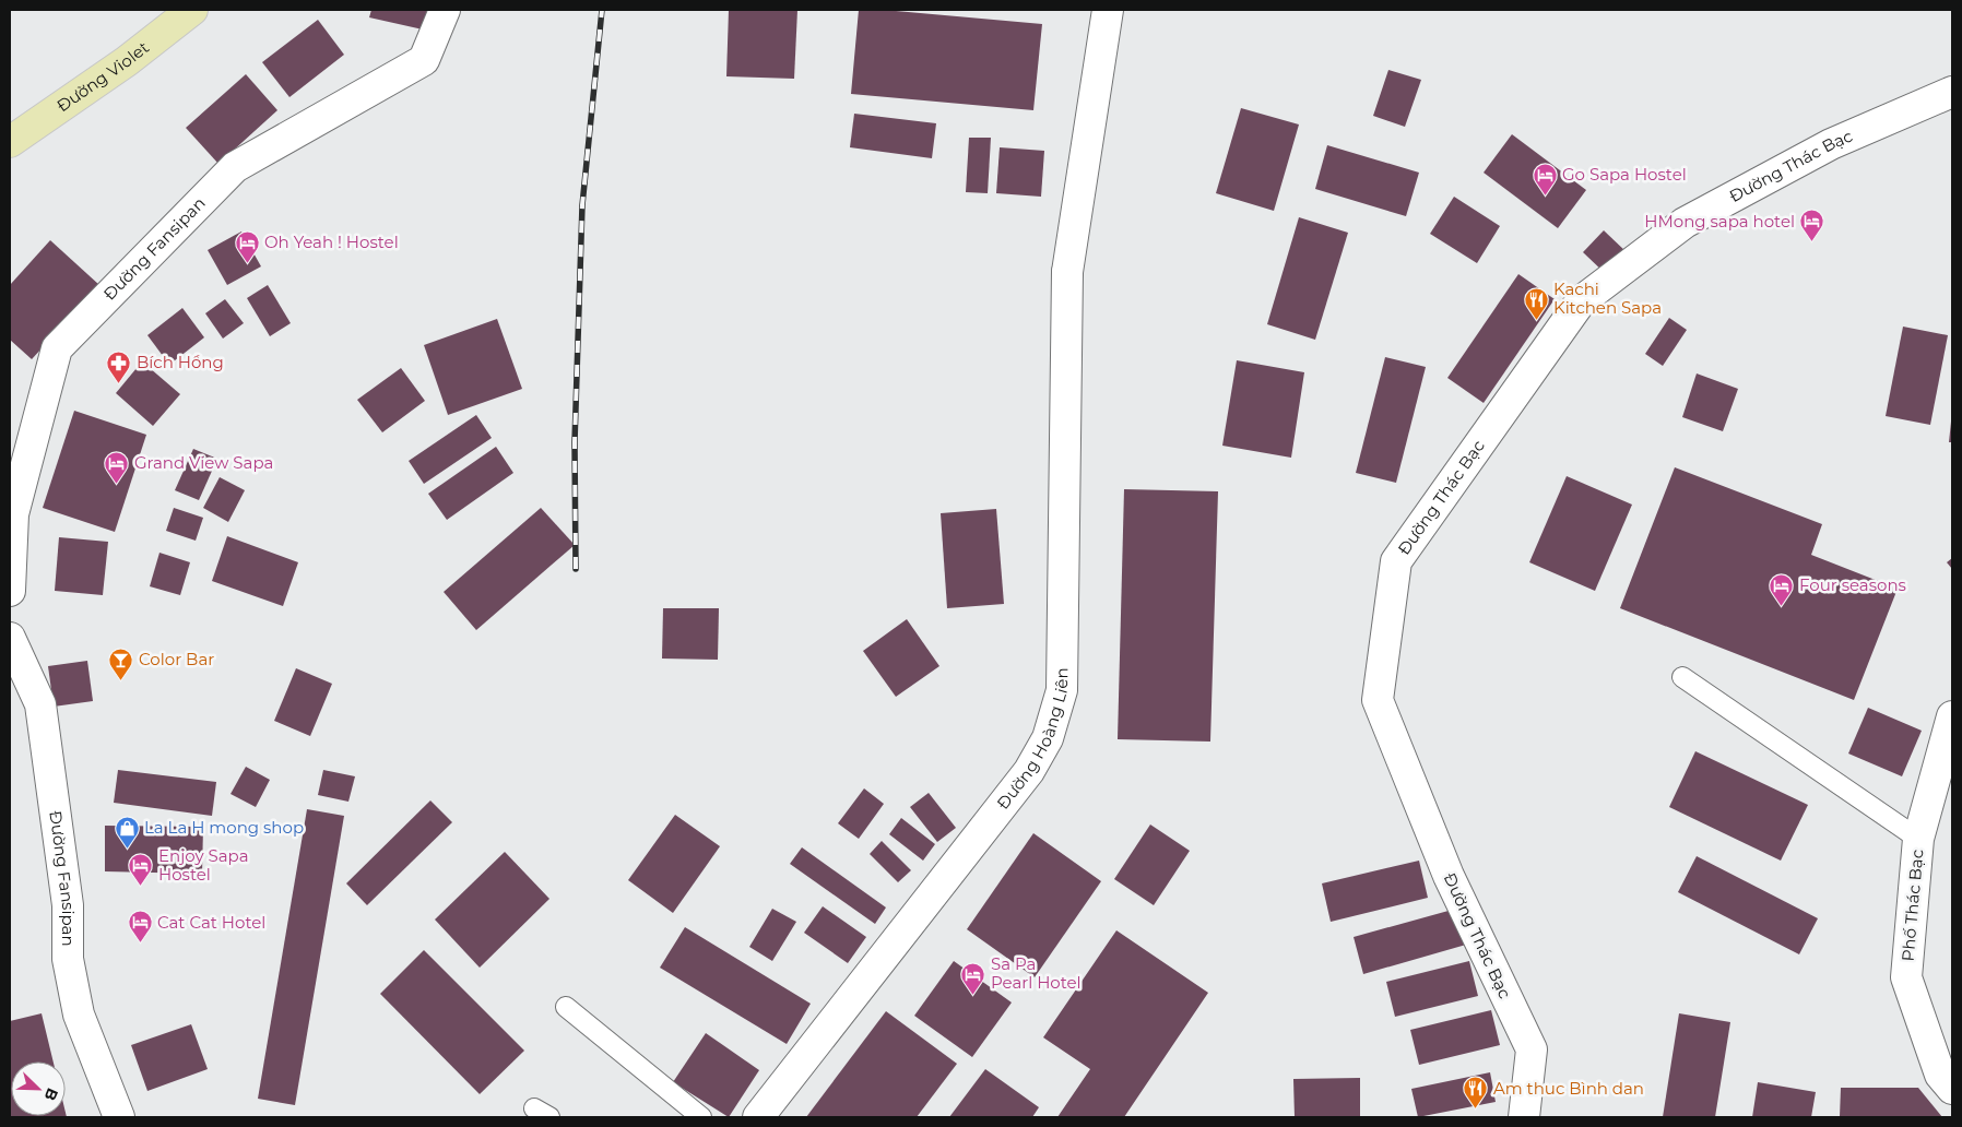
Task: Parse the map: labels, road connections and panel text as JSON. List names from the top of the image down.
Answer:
{
  "streets": {
    "main road": ["Đường Violet"],
    "street": [
      "Đường Thác Bạc",
      "Đường Fansipan",
      "Đường Hoàng Liên",
      "Phố Thác Bạc"
    ]
  },
  "places": {
    "hotel": [
      "Go Sapa Hostel",
      "HMong sapa hotel",
      "Oh Yeah ! Hostel",
      "Grand View Sapa",
      "Four seasons",
      "Enjoy Sapa Hostel",
      "Cat Cat Hotel",
      "Sa Pa Pearl Hotel"
    ],
    "restaurant": ["Kachi Kitchen Sapa", "Am thuc Bình dan"],
    "pharmacy": ["Bích Hồng"],
    "bar": ["Color Bar"],
    "shop": ["La La H mong shop"]
  },
  "north": "bottom right"
}
